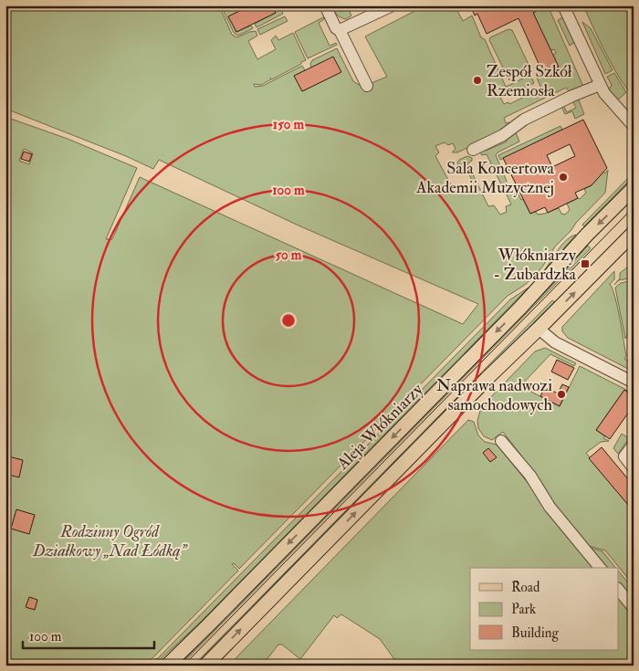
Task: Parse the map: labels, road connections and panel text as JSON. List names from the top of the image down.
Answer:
{
  "streets": {
    "main road": ["Aleja Włókniarzy"]
  },
  "parks": ["Rodzinny Ogród Działkowy „Nad Łódką”"],
  "places": {
    "other": ["Zespół Szkół Rzemiosła", "Sala Koncertowa Akademii Muzycznej", "Naprawa nadwozi samochodowych"],
    "transit": ["Włókniarzy - Żubardzka"]
  },
  "legend": ["Road", "Park", "Building"],
  "scale_bar": "100 m",
  "rings": ["150 m", "100 m", "50 m"]
}
